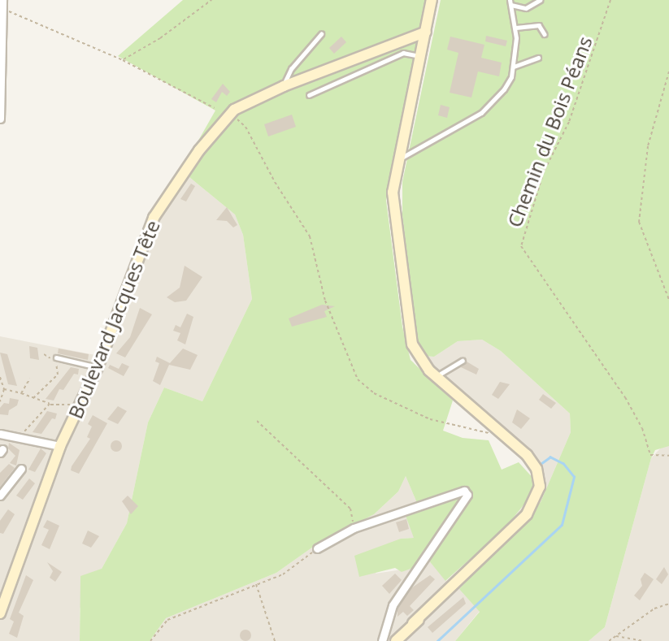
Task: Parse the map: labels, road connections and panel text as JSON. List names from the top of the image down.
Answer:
{
  "streets": {
    "main road": ["Boulevard Jacques Tête"],
    "path": ["Chemin du Bois Péans"]
  }
}
